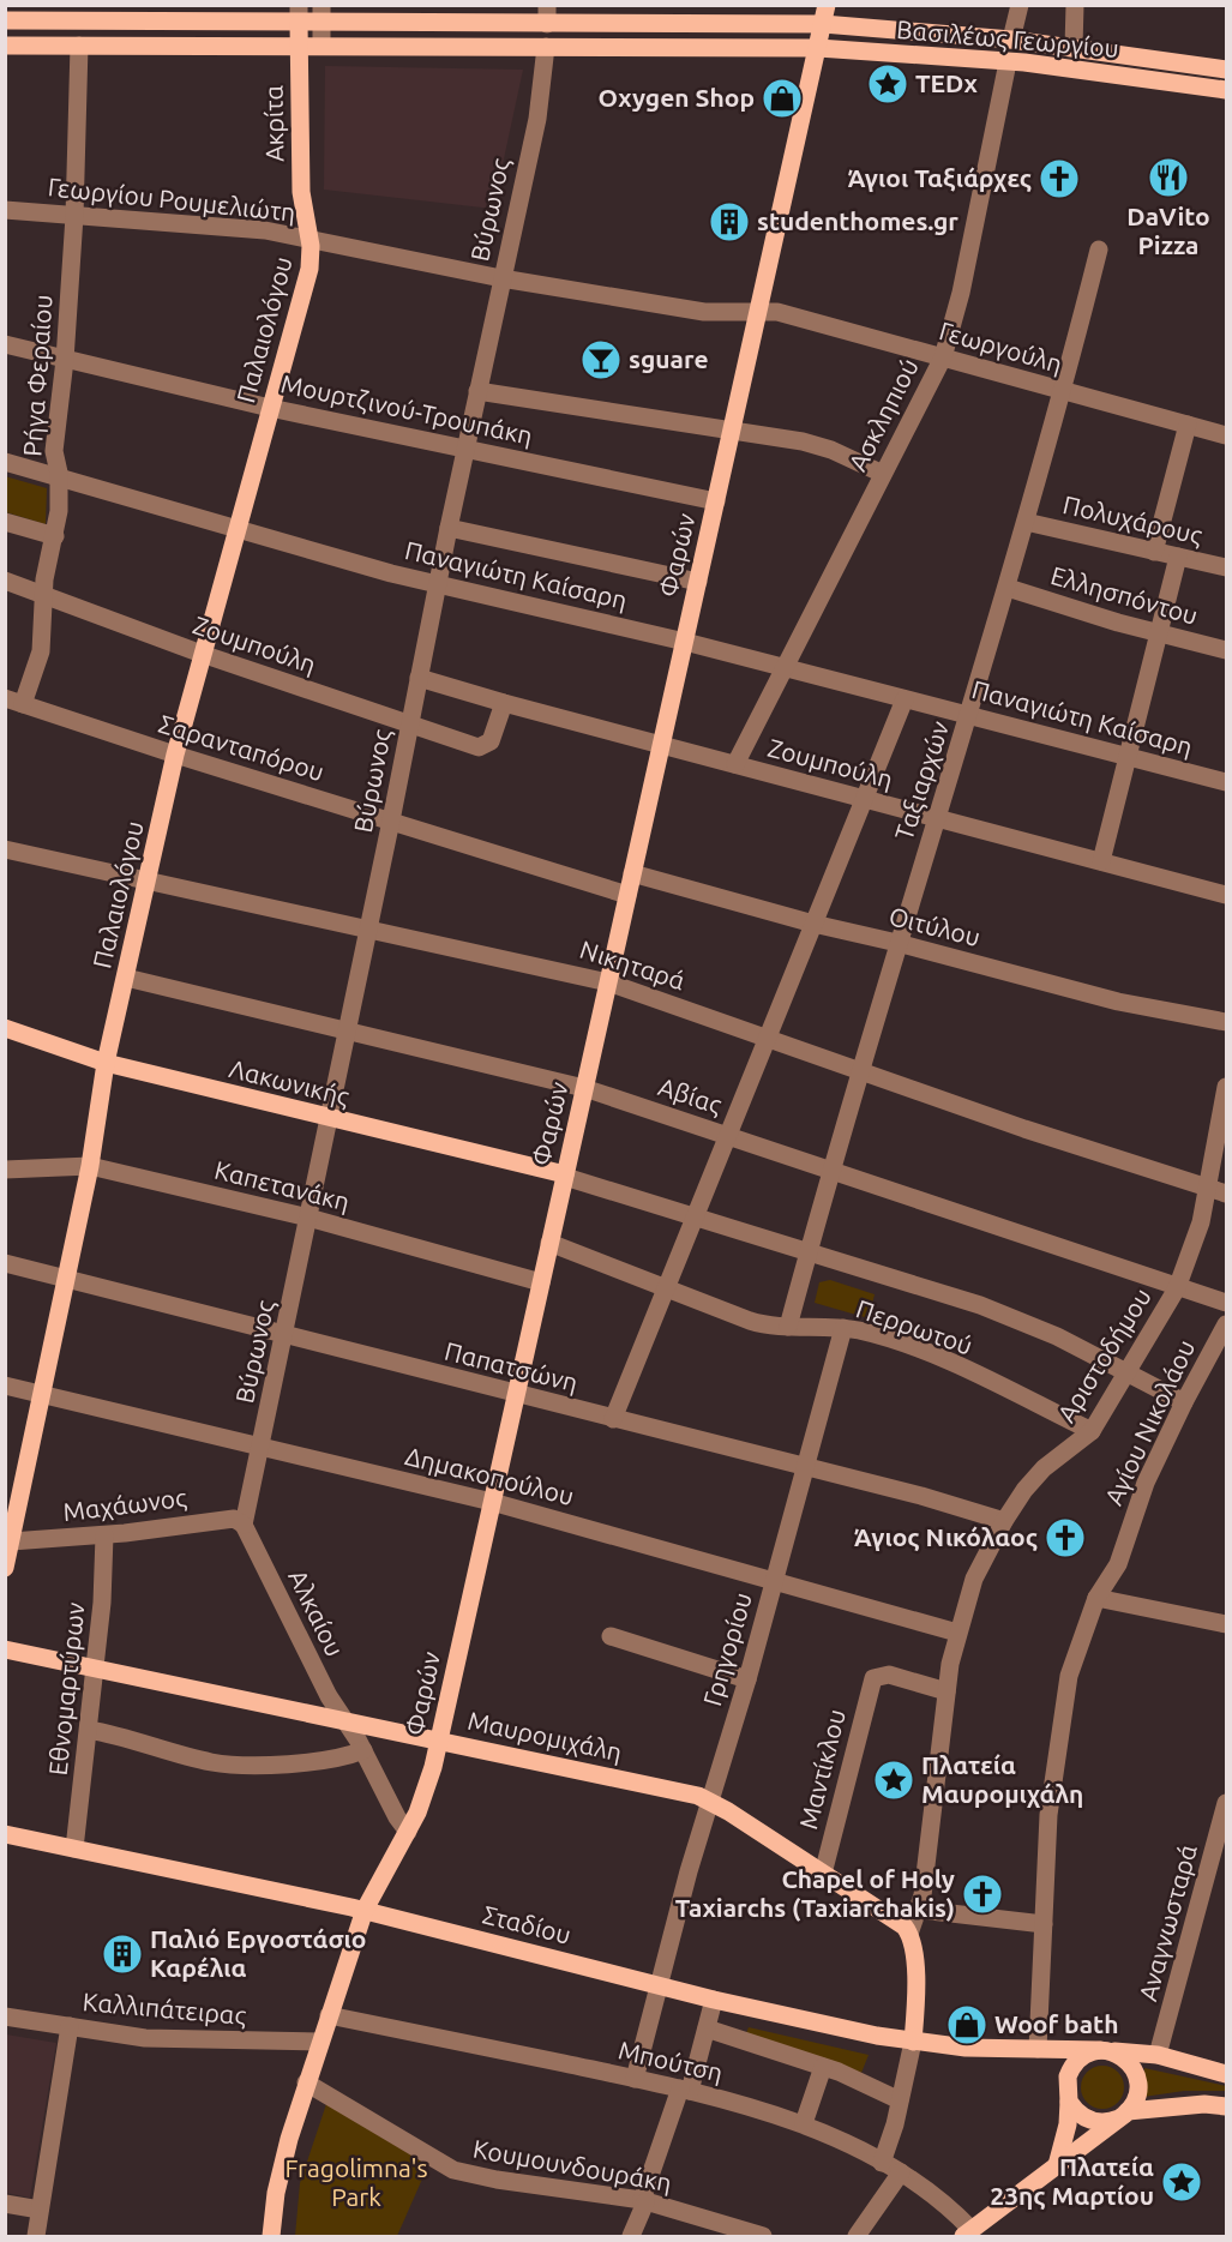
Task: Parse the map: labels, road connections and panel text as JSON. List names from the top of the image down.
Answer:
{
  "streets": {
    "main road": [
      "Βασιλέως Γεωργίου",
      "Ακρίτα",
      "Παλαιολόγου",
      "Φαρών",
      "Λακωνικής",
      "Μαυρομιχάλη",
      "Σταδίου"
    ],
    "street": [
      "Γεωργίου Ρουμελιώτη",
      "Βύρωνος",
      "Γεωργούλη",
      "Ρήγα Φεραίου",
      "Μουρτζινού-Τρουπάκη",
      "Ασκληπιού",
      "Πολυχάρους",
      "Παναγιώτη Καίσαρη",
      "Ελλησπόντου",
      "Ζουμπούλη",
      "Σαρανταπόρου",
      "Ταξιαρχών",
      "Οιτύλου",
      "Νικηταρά",
      "Αβίας",
      "Καπετανάκη",
      "Περρωτού",
      "Αριστοδήμου",
      "Παπατσώνη",
      "Αγίου Νικολάου",
      "Δημακοπούλου",
      "Μαχάωνος",
      "Αλκαίου",
      "Γρηγορίου",
      "Εθνομαρτύρων",
      "Μαντίκλου",
      "Αναγνωσταρά",
      "Καλλιπάτειρας",
      "Μπούτση",
      "Κουμουνδουράκη"
    ]
  },
  "crossings": [
    ["Βασιλέως Γεωργίου", "Ακρίτα"],
    ["Βασιλέως Γεωργίου", "Βύρωνος"],
    ["Βασιλέως Γεωργίου", "Ρήγα Φεραίου"],
    ["Βασιλέως Γεωργίου", "Ασκληπιού"],
    ["Βασιλέως Γεωργίου", "Φαρών"],
    ["Ακρίτα", "Γεωργίου Ρουμελιώτη"],
    ["Ακρίτα", "Παλαιολόγου"],
    ["Γεωργίου Ρουμελιώτη", "Βύρωνος"],
    ["Γεωργίου Ρουμελιώτη", "Παλαιολόγου"],
    ["Γεωργίου Ρουμελιώτη", "Γεωργούλη"],
    ["Γεωργίου Ρουμελιώτη", "Ρήγα Φεραίου"],
    ["Γεωργίου Ρουμελιώτη", "Φαρών"],
    ["Βύρωνος", "Μουρτζινού-Τρουπάκη"],
    ["Βύρωνος", "Παναγιώτη Καίσαρη"],
    ["Βύρωνος", "Ζουμπούλη"],
    ["Βύρωνος", "Σαρανταπόρου"],
    ["Βύρωνος", "Νικηταρά"],
    ["Βύρωνος", "Λακωνικής"],
    ["Βύρωνος", "Αβίας"],
    ["Βύρωνος", "Καπετανάκη"],
    ["Βύρωνος", "Παπατσώνη"],
    ["Βύρωνος", "Δημακοπούλου"],
    ["Βύρωνος", "Μαχάωνος"],
    ["Βύρωνος", "Αλκαίου"],
    ["Παλαιολόγου", "Μουρτζινού-Τρουπάκη"],
    ["Παλαιολόγου", "Παναγιώτη Καίσαρη"],
    ["Παλαιολόγου", "Ζουμπούλη"],
    ["Παλαιολόγου", "Σαρανταπόρου"],
    ["Παλαιολόγου", "Νικηταρά"],
    ["Παλαιολόγου", "Λακωνικής"],
    ["Παλαιολόγου", "Αβίας"],
    ["Παλαιολόγου", "Καπετανάκη"],
    ["Παλαιολόγου", "Παπατσώνη"],
    ["Παλαιολόγου", "Δημακοπούλου"],
    ["Παλαιολόγου", "Μαχάωνος"],
    ["Γεωργούλη", "Ασκληπιού"],
    ["Γεωργούλη", "Φαρών"],
    ["Γεωργούλη", "Ταξιαρχών"],
    ["Ρήγα Φεραίου", "Μουρτζινού-Τρουπάκη"],
    ["Ρήγα Φεραίου", "Παναγιώτη Καίσαρη"],
    ["Ρήγα Φεραίου", "Ζουμπούλη"],
    ["Ρήγα Φεραίου", "Σαρανταπόρου"],
    ["Μουρτζινού-Τρουπάκη", "Φαρών"],
    ["Ασκληπιού", "Παναγιώτη Καίσαρη"],
    ["Ασκληπιού", "Ζουμπούλη"],
    ["Πολυχάρους", "Ταξιαρχών"],
    ["Φαρών", "Παναγιώτη Καίσαρη"],
    ["Φαρών", "Ζουμπούλη"],
    ["Φαρών", "Σαρανταπόρου"],
    ["Φαρών", "Οιτύλου"],
    ["Φαρών", "Νικηταρά"],
    ["Φαρών", "Λακωνικής"],
    ["Φαρών", "Αβίας"],
    ["Φαρών", "Καπετανάκη"],
    ["Φαρών", "Περρωτού"],
    ["Φαρών", "Παπατσώνη"],
    ["Φαρών", "Δημακοπούλου"],
    ["Φαρών", "Αλκαίου"],
    ["Φαρών", "Μαυρομιχάλη"],
    ["Φαρών", "Σταδίου"],
    ["Φαρών", "Καλλιπάτειρας"],
    ["Φαρών", "Μπούτση"],
    ["Φαρών", "Κουμουνδουράκη"],
    ["Παναγιώτη Καίσαρη", "Ταξιαρχών"],
    ["Ελλησπόντου", "Ταξιαρχών"],
    ["Ζουμπούλη", "Ταξιαρχών"],
    ["Ταξιαρχών", "Οιτύλου"],
    ["Ταξιαρχών", "Νικηταρά"],
    ["Ταξιαρχών", "Αβίας"],
    ["Ταξιαρχών", "Περρωτού"],
    ["Νικηταρά", "Αριστοδήμου"],
    ["Αβίας", "Αριστοδήμου"],
    ["Περρωτού", "Αριστοδήμου"],
    ["Περρωτού", "Γρηγορίου"],
    ["Αριστοδήμου", "Παπατσώνη"],
    ["Αριστοδήμου", "Δημακοπούλου"],
    ["Αριστοδήμου", "Μαυρομιχάλη"],
    ["Αριστοδήμου", "Μαντίκλου"],
    ["Παπατσώνη", "Γρηγορίου"],
    ["Αγίου Νικολάου", "Σταδίου"],
    ["Δημακοπούλου", "Γρηγορίου"],
    ["Μαχάωνος", "Αλκαίου"],
    ["Μαχάωνος", "Εθνομαρτύρων"],
    ["Αλκαίου", "Μαυρομιχάλη"],
    ["Γρηγορίου", "Μαυρομιχάλη"],
    ["Γρηγορίου", "Σταδίου"],
    ["Γρηγορίου", "Μπούτση"],
    ["Εθνομαρτύρων", "Μαυρομιχάλη"],
    ["Εθνομαρτύρων", "Σταδίου"],
    ["Μαυρομιχάλη", "Μαντίκλου"],
    ["Αναγνωσταρά", "Σταδίου"]
  ],
  "parks": ["Fragolimna's Park"],
  "places": {
    "place": ["TEDx", "Πλατεία Μαυρομιχάλη", "Πλατεία 23ης Μαρτίου"],
    "shop": ["Oxygen Shop", "Woof bath"],
    "restaurant": ["DaVito Pizza"],
    "church": ["Άγιοι Ταξιάρχες", "Άγιος Νικόλαος", "Chapel of Holy Taxiarchs (Taxiarchakis)"],
    "building": ["studenthomes.gr", "Παλιό Εργοστάσιο Καρέλια"],
    "bar": ["sguare"]
  }
}
